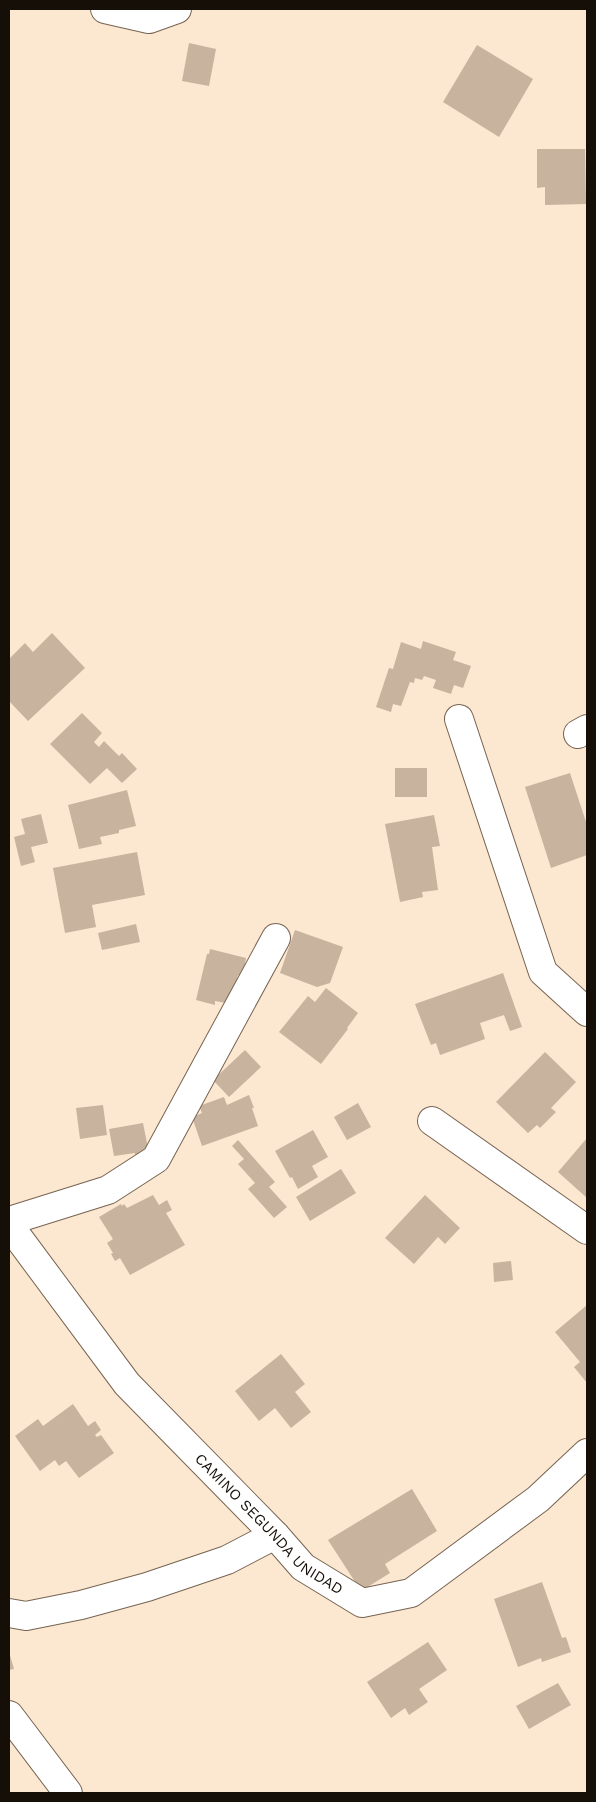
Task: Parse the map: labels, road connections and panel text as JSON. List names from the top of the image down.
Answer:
{
  "streets": {
    "street": ["CAMINO SEGUNDA UNIDAD"]
  }
}
